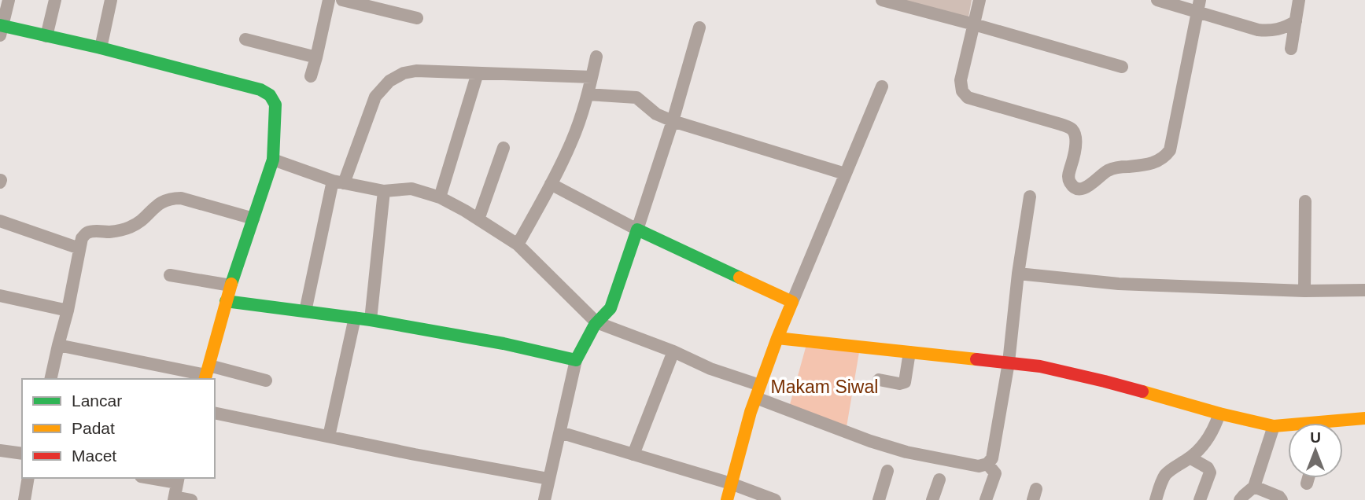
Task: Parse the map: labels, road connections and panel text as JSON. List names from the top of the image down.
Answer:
{
  "parks": ["Makam Siwal"],
  "legend": ["Lancar", "Padat", "Macet"],
  "north": "top"
}
